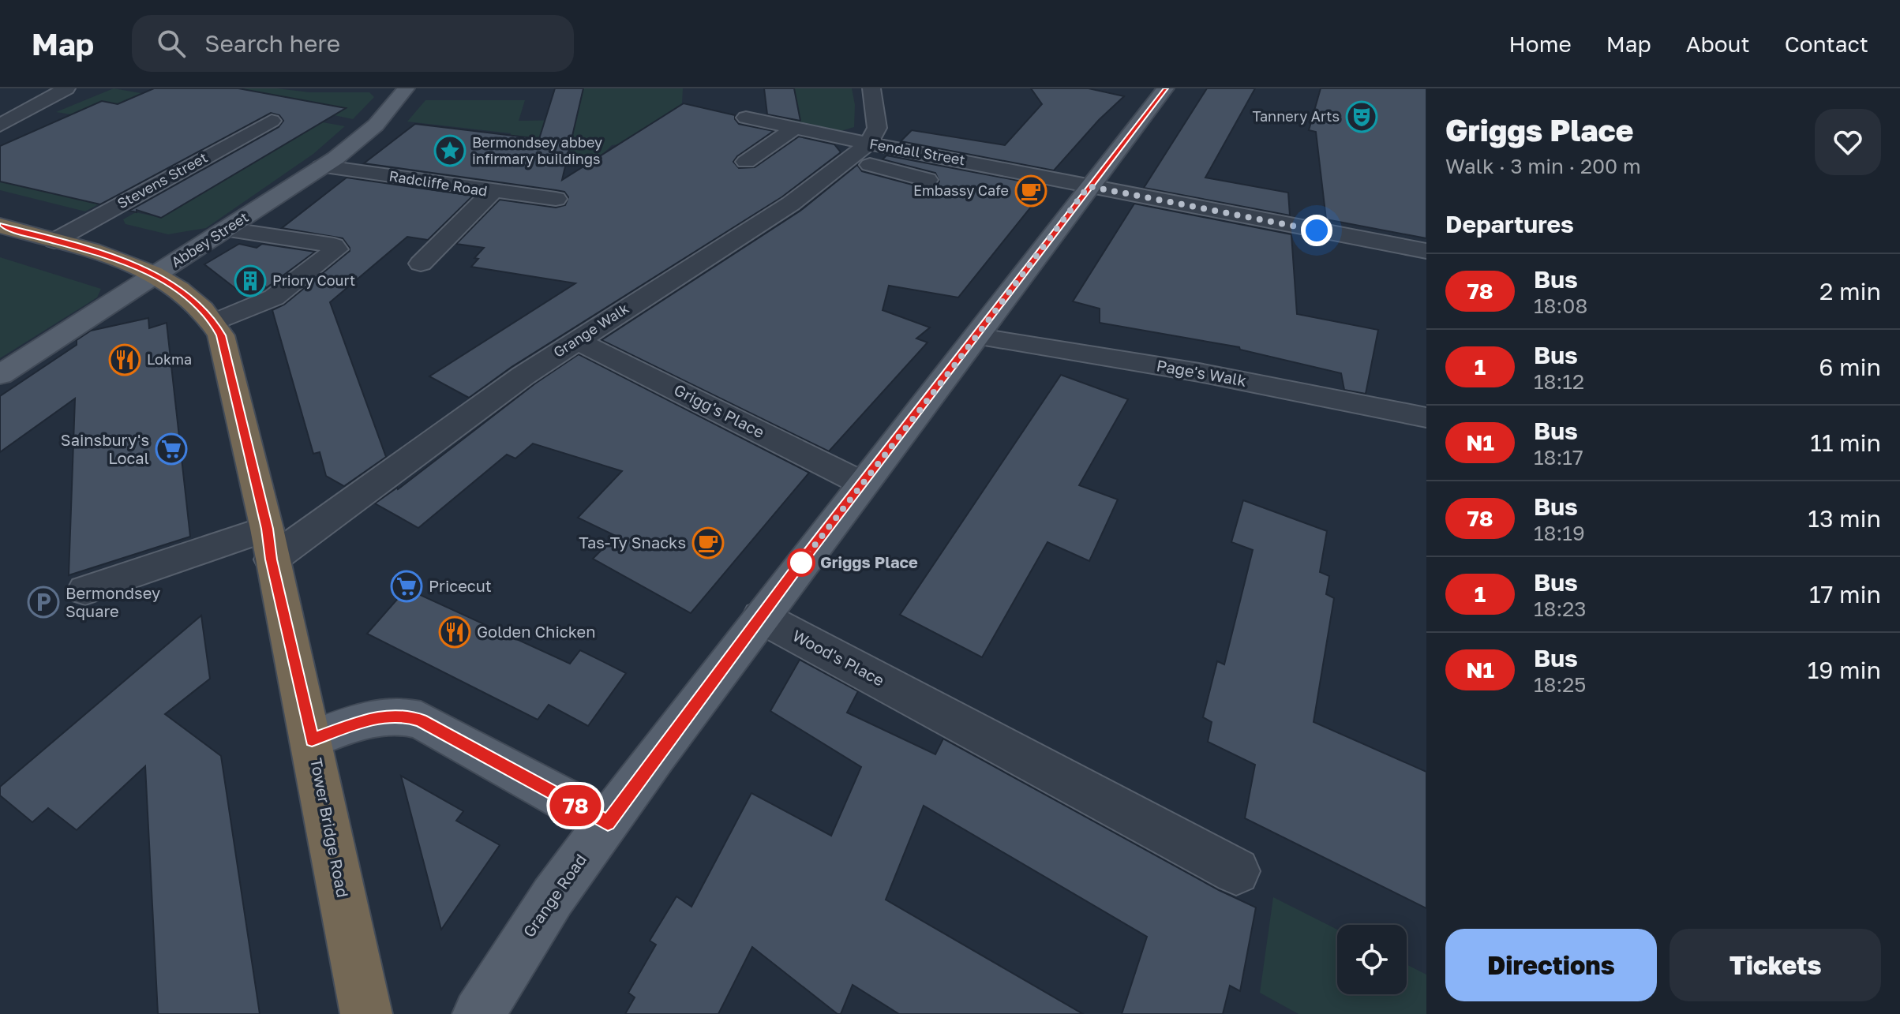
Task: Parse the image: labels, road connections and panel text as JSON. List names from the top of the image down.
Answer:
{
  "streets": {
    "highway": ["Tower Bridge Road"],
    "main road": ["Abbey Street", "Grange Road"],
    "street": [
      "Fendall Street",
      "Stevens Street",
      "Radcliffe Road",
      "Grange Walk",
      "Page's Walk",
      "Grigg's Place",
      "Wood's Place"
    ]
  },
  "crossings": [
    ["Fendall Street", "Grange Walk"],
    ["Fendall Street", "Grange Road"],
    ["Stevens Street", "Tower Bridge Road"],
    ["Radcliffe Road", "Abbey Street"],
    ["Abbey Street", "Tower Bridge Road"],
    ["Grange Walk", "Grigg's Place"],
    ["Grange Walk", "Tower Bridge Road"],
    ["Page's Walk", "Grange Road"],
    ["Grigg's Place", "Grange Road"],
    ["Wood's Place", "Grange Road"]
  ],
  "places": {
    "theatre": ["Tannery Arts"],
    "place": ["Bermondsey abbey infirmary buildings"],
    "cafe": ["Embassy Cafe", "Tas-Ty Snacks"],
    "building": ["Priory Court"],
    "restaurant": ["Lokma", "Golden Chicken"],
    "supermarket": ["Sainsbury's Local", "Pricecut"],
    "other": ["Griggs Place"],
    "parking": ["Bermondsey Square"]
  },
  "lines": ["bus line 78"],
  "page": {
    "header": "Map",
    "search": "Search here",
    "nav": [
      "Home",
      "Map",
      "About",
      "Contact"
    ],
    "on_map": "78",
    "heading": [
      ["Griggs Place", "Walk · 3 min · 200 m"],
      "Departures"
    ],
    "list": [
      {
        "mark": "78",
        "name": "Bus",
        "note": "18:08",
        "value": "2 min"
      },
      {
        "mark": "1",
        "name": "Bus",
        "note": "18:12",
        "value": "6 min"
      },
      {
        "mark": "N1",
        "name": "Bus",
        "note": "18:17",
        "value": "11 min"
      },
      {
        "mark": "78",
        "name": "Bus",
        "note": "18:19",
        "value": "13 min"
      },
      {
        "mark": "1",
        "name": "Bus",
        "note": "18:23",
        "value": "17 min"
      },
      {
        "mark": "N1",
        "name": "Bus",
        "note": "18:25",
        "value": "19 min"
      }
    ],
    "buttons": ["Directions", "Tickets"]
  }
}
